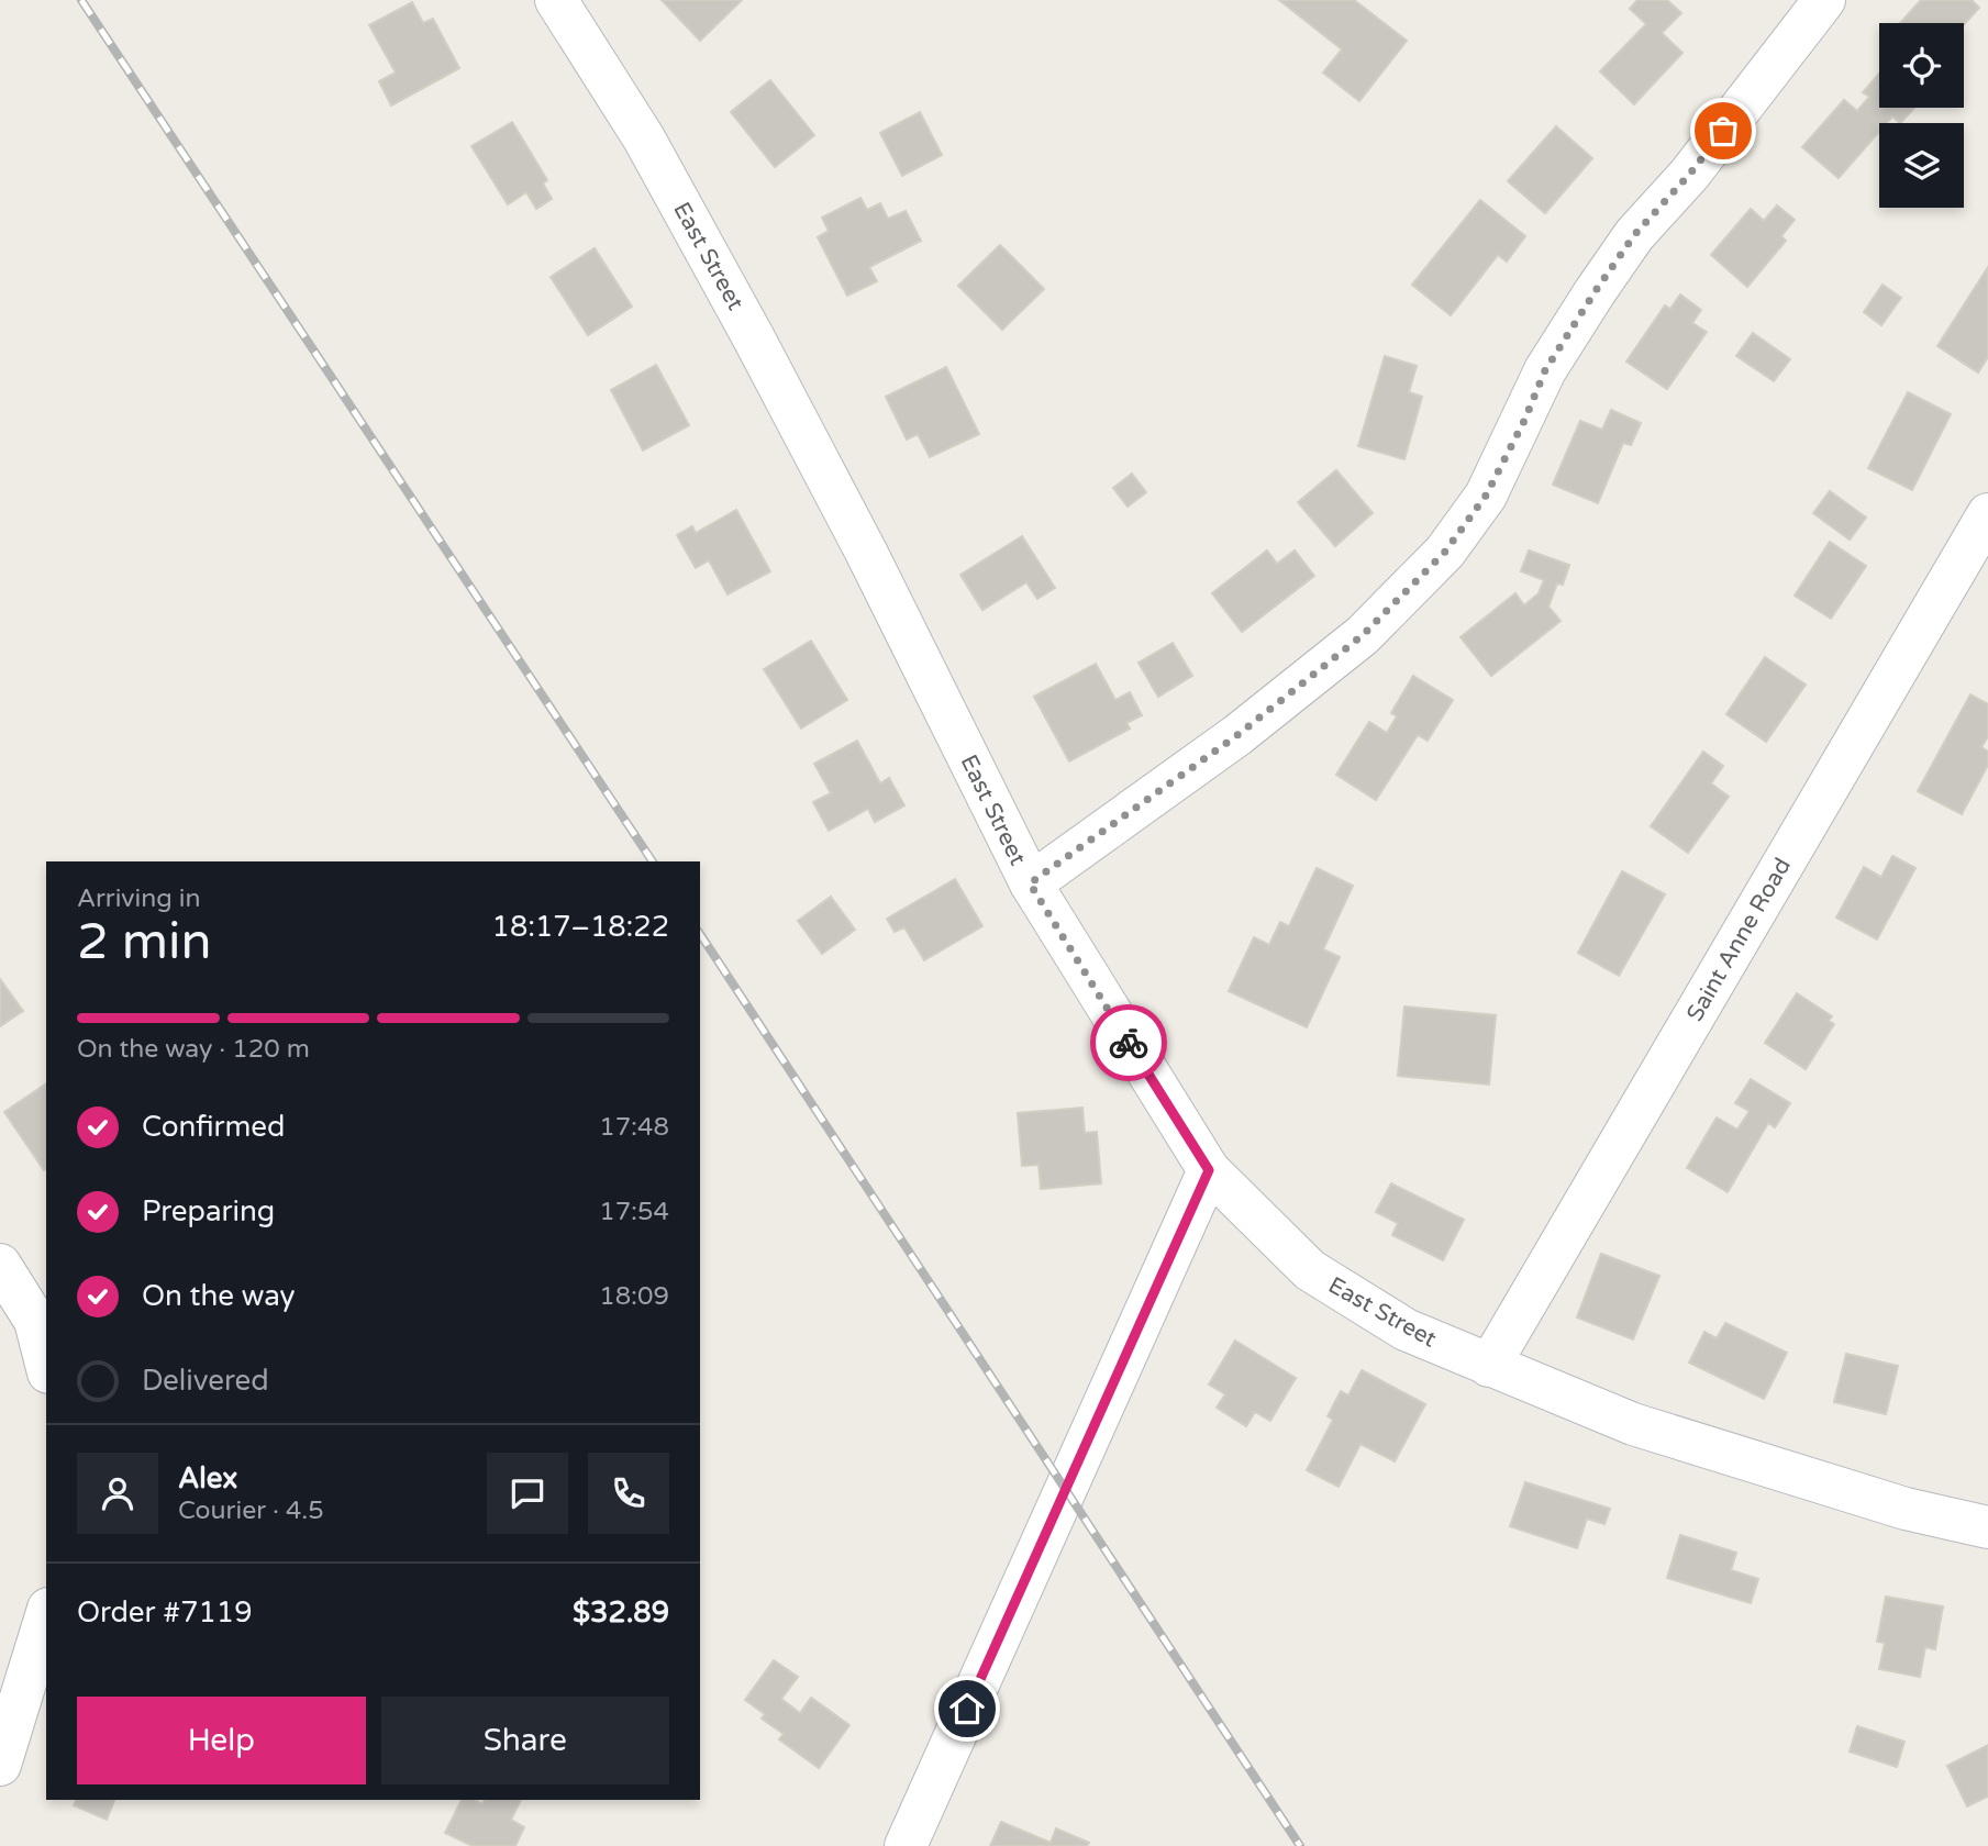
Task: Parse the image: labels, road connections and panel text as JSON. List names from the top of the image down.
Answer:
{
  "streets": {
    "street": ["East Street", "Saint Anne Road"]
  },
  "crossings": [
    ["East Street", "Saint Anne Road"]
  ],
  "page": {
    "heading": ["2 min", "Arriving in", "18:17–18:22"],
    "panel": [
      "Alex",
      "Courier · 4.5",
      "Order #7119",
      "$32.89"
    ],
    "bar": "On the way · 120 m",
    "list": [
      ["Confirmed", "17:48"],
      ["Preparing", "17:54"],
      ["On the way", "18:09"],
      "Delivered"
    ],
    "buttons": ["Help", "Share"]
  }
}
